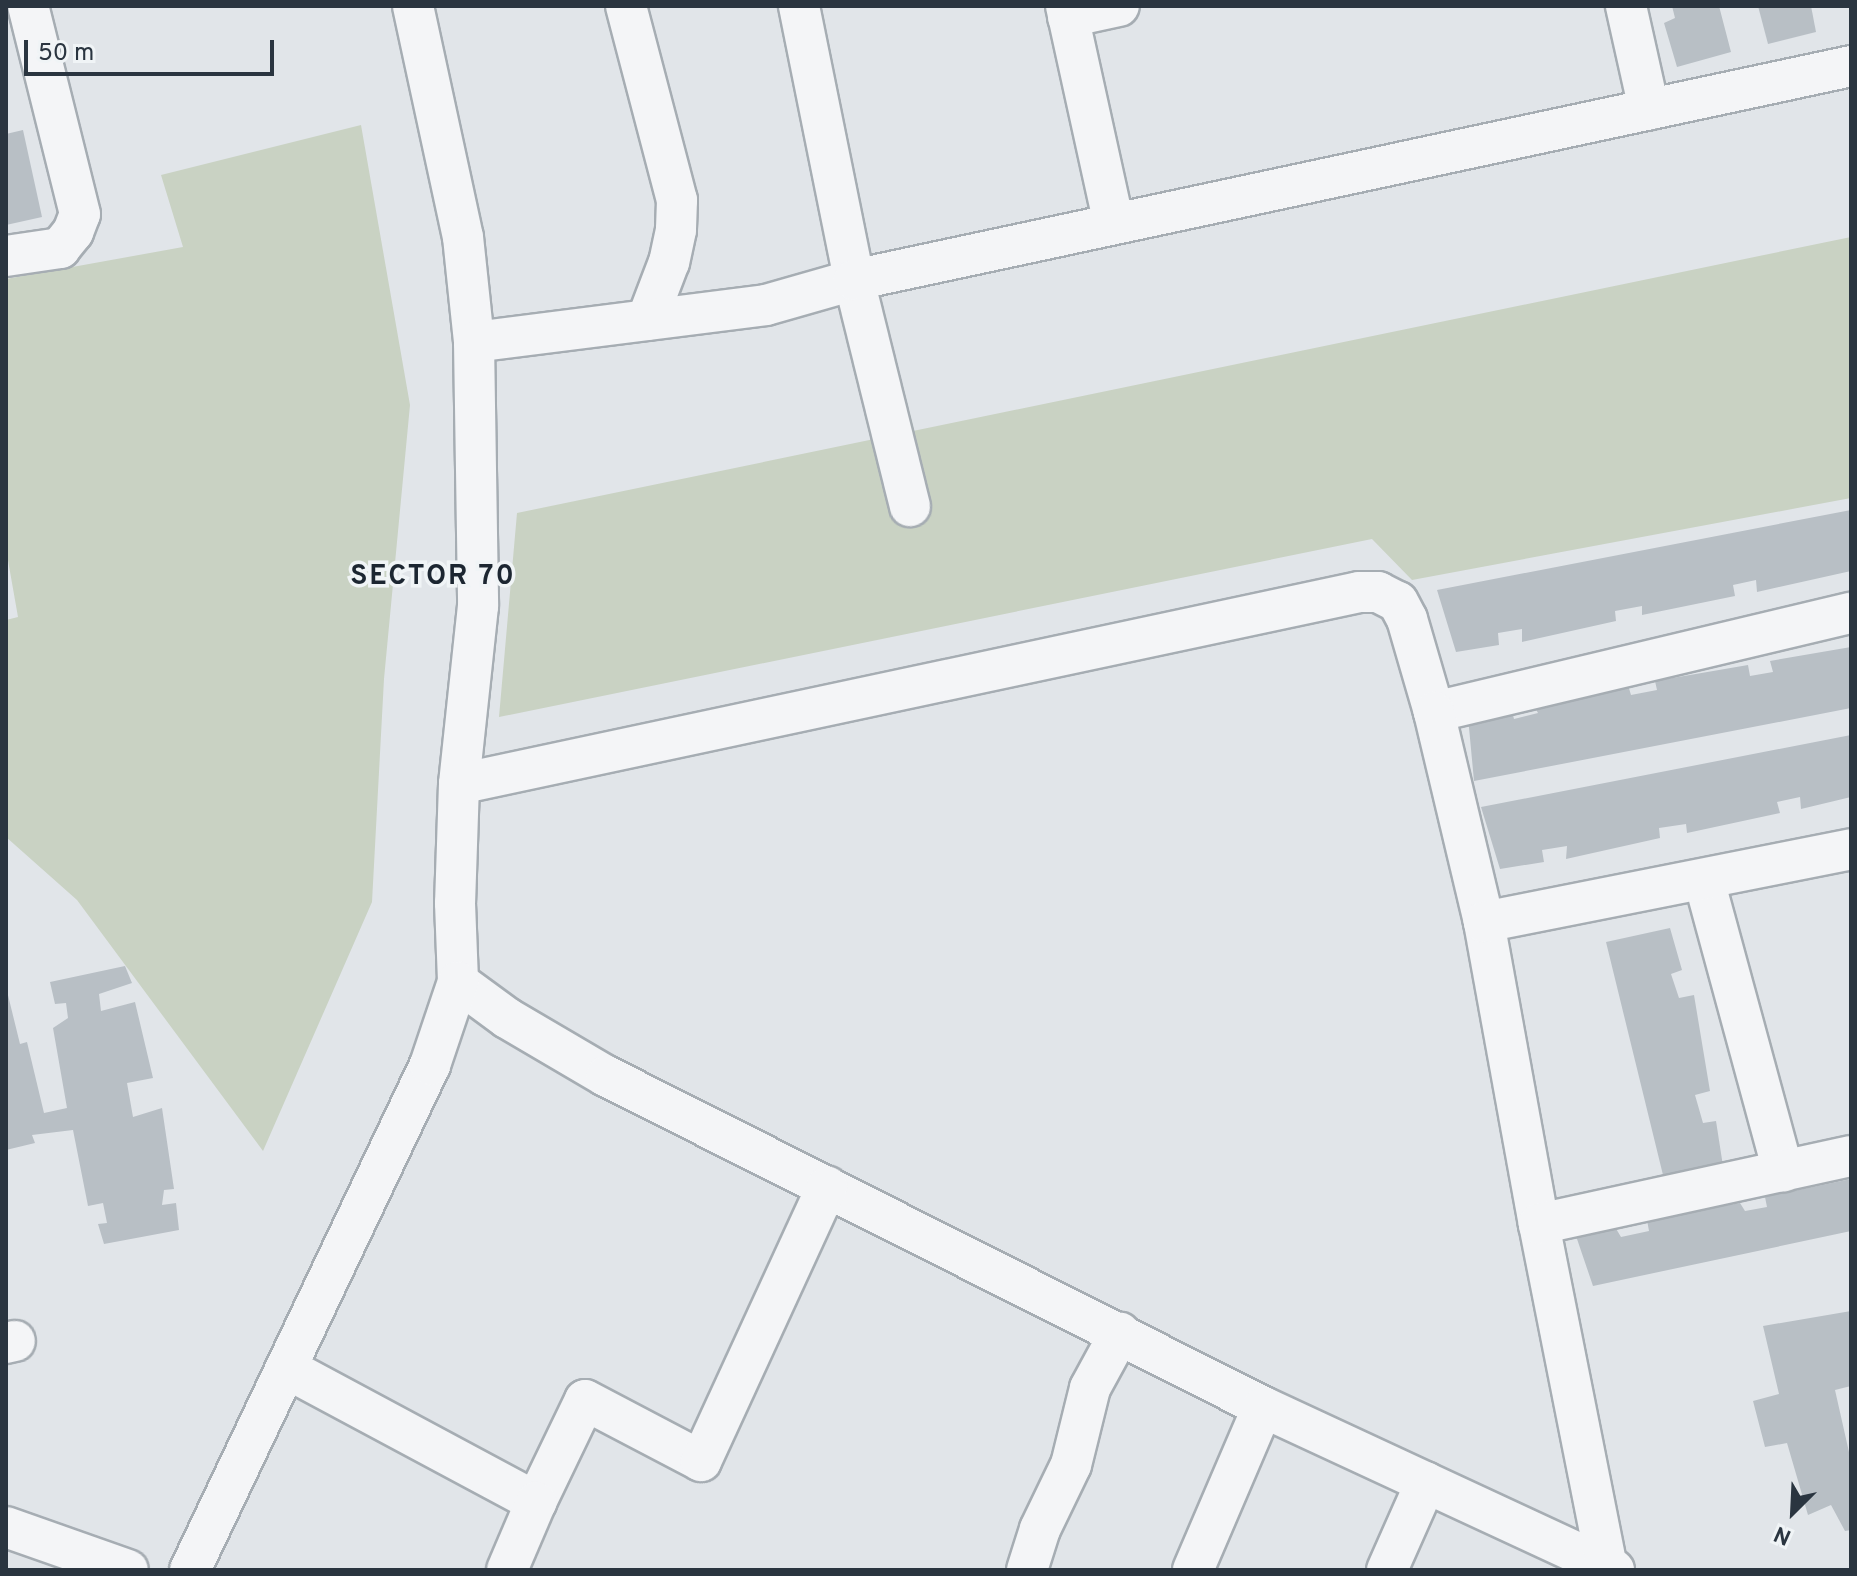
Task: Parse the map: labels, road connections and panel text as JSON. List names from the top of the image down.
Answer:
{
  "districts": ["SECTOR 70"],
  "scale_bar": "50 m",
  "north": "bottom left"
}
